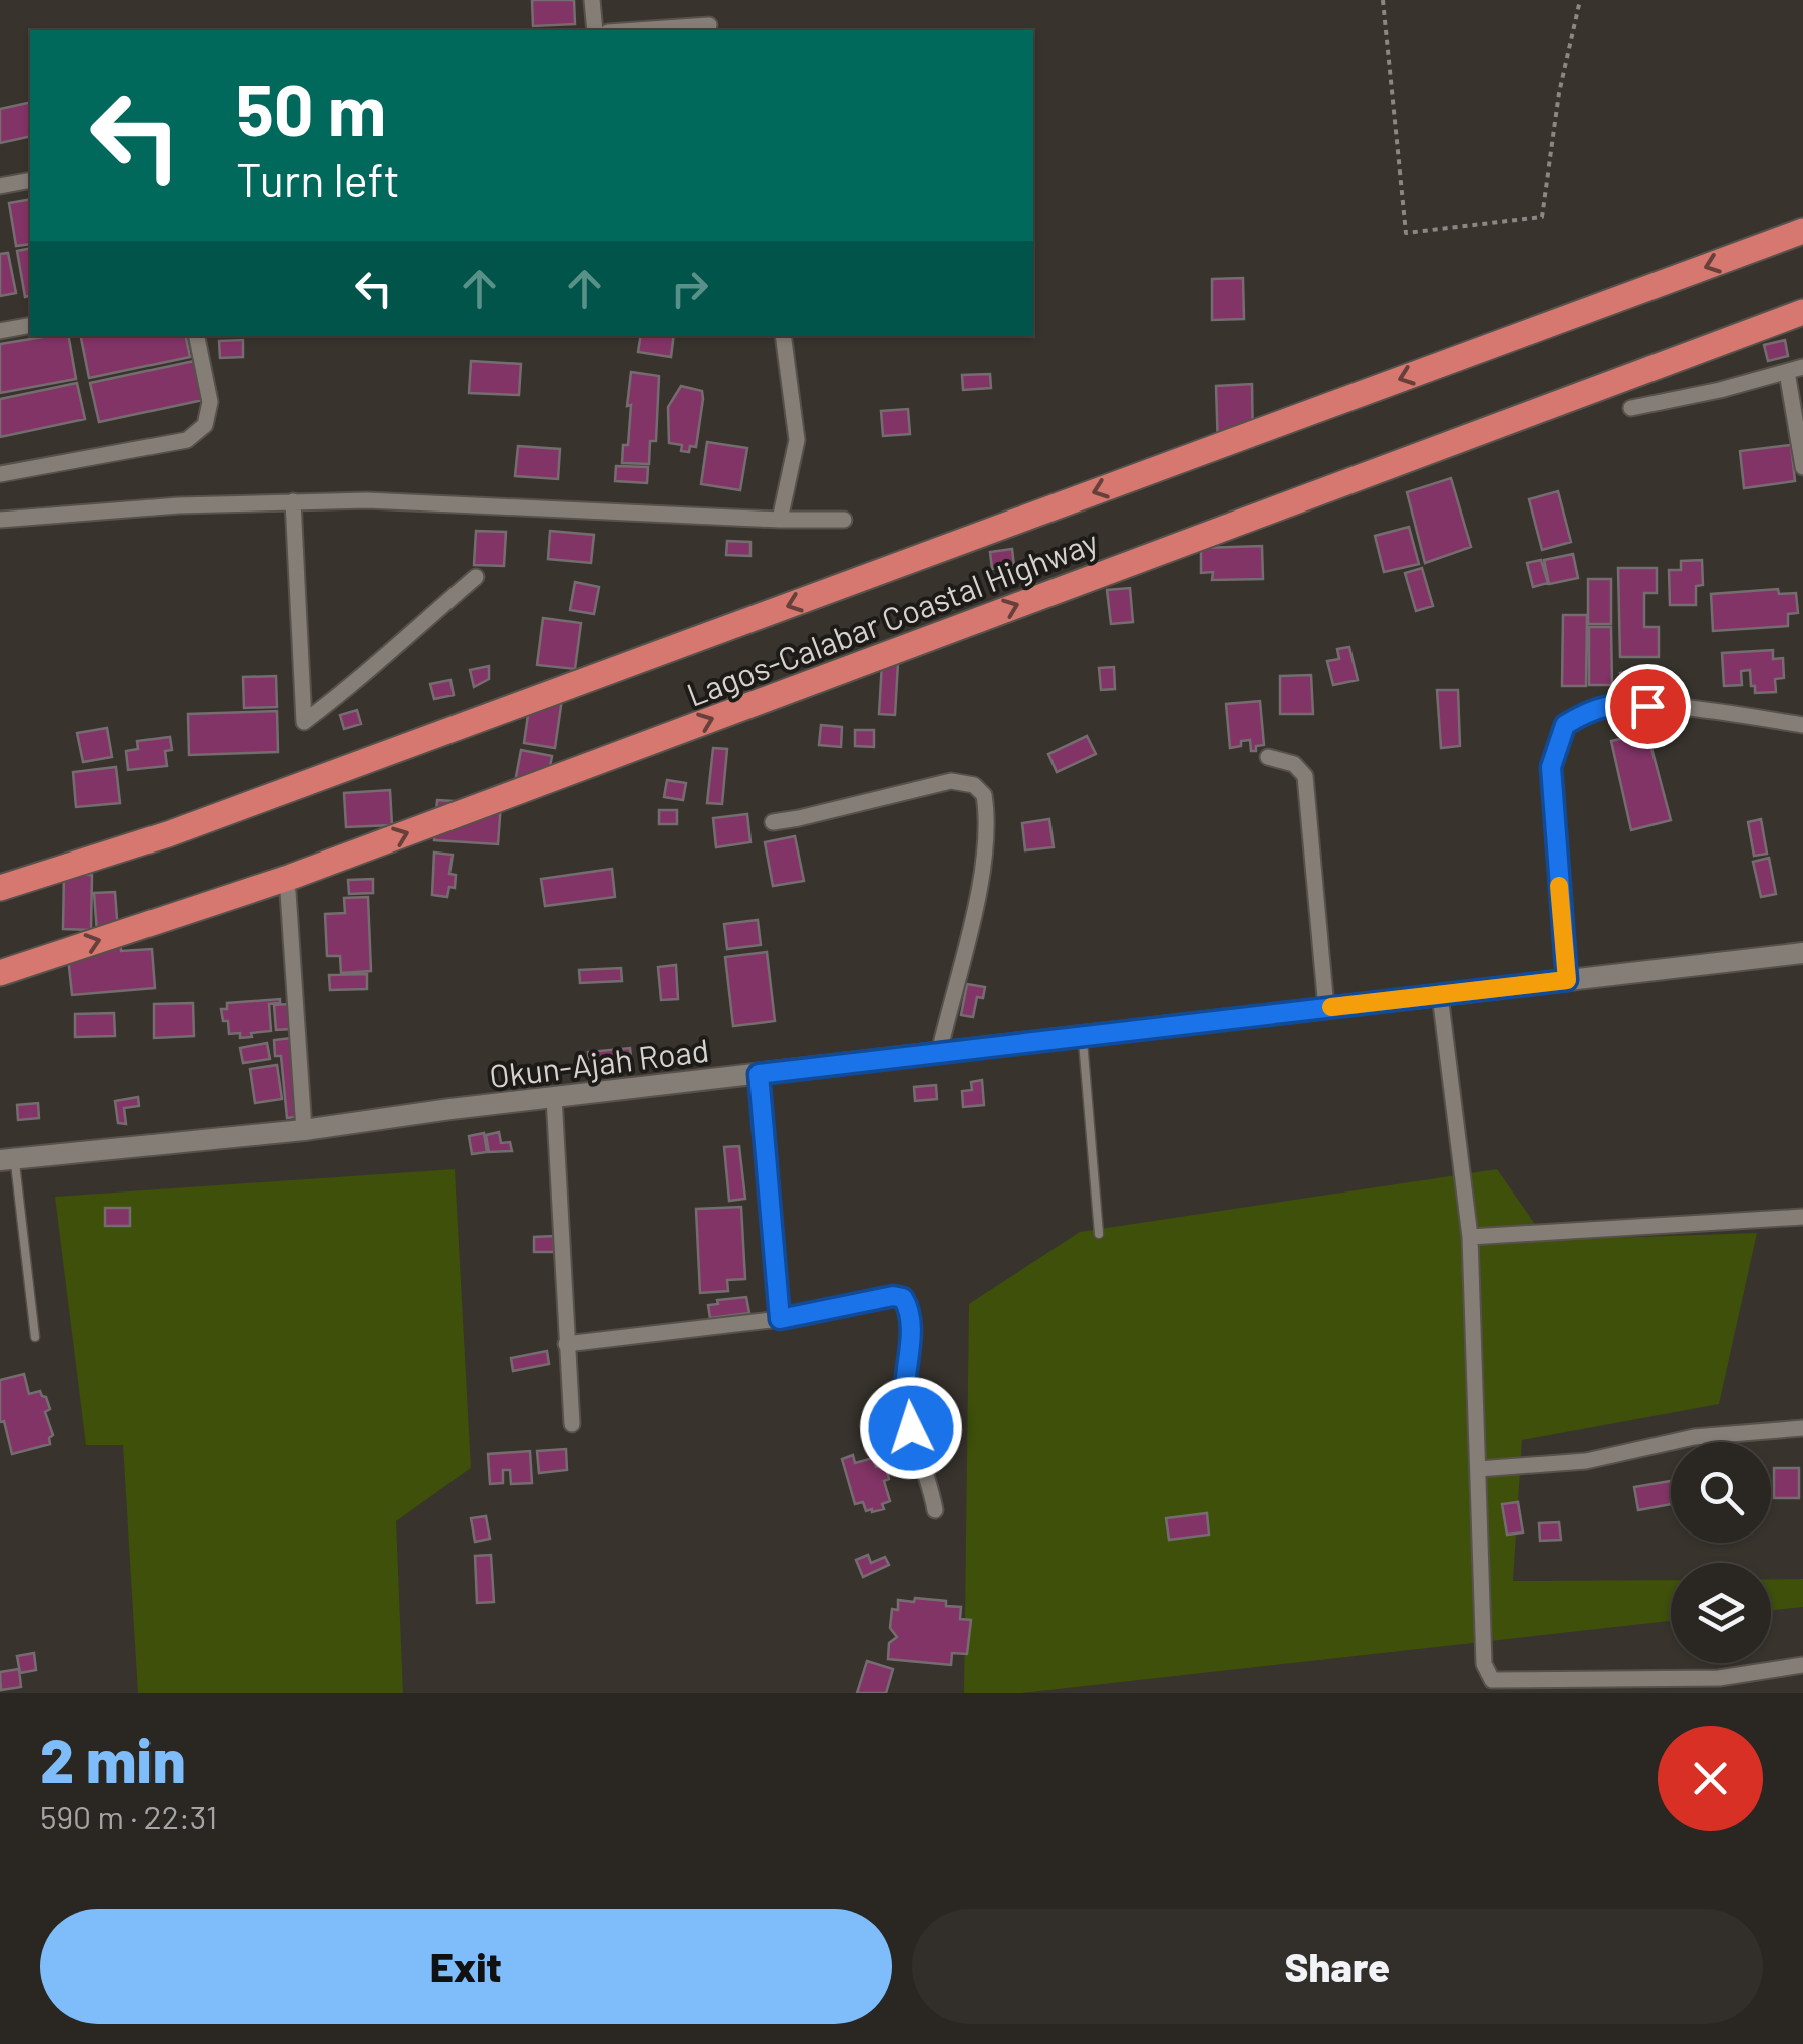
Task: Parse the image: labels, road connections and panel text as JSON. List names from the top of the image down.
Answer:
{
  "streets": {
    "highway": ["Lagos-Calabar Coastal Highway"],
    "street": ["Okun-Ajah Road"]
  },
  "page": {
    "turn": ["50 m", "Turn left"],
    "heading": ["2 min", "590 m · 22:31"],
    "buttons": ["Exit", "Share"]
  }
}
